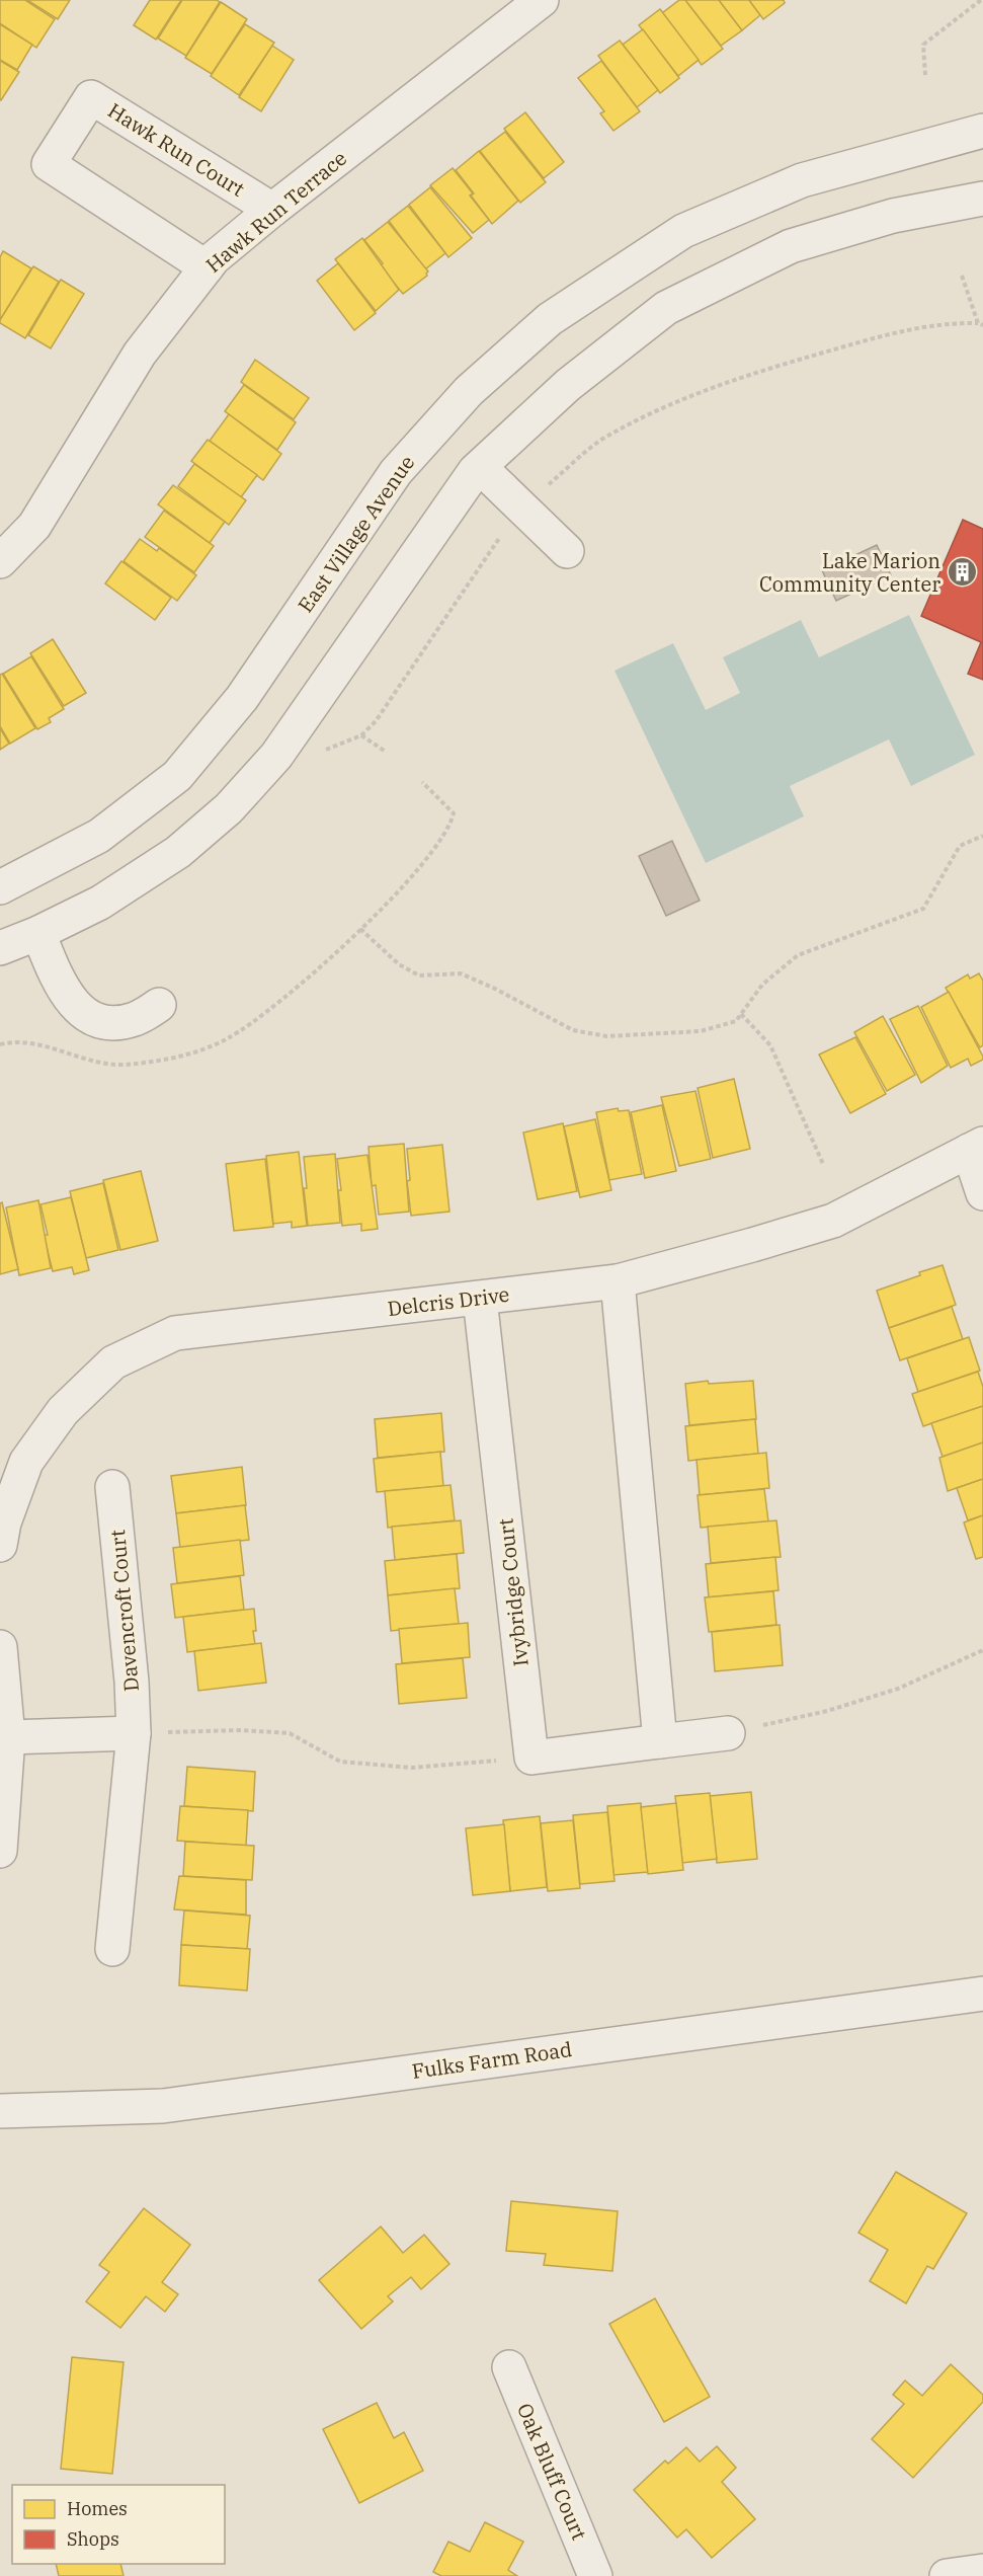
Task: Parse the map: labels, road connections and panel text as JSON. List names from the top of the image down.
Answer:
{
  "streets": {
    "street": [
      "Hawk Run Court",
      "Hawk Run Terrace",
      "East Village Avenue",
      "Delcris Drive",
      "Ivybridge Court",
      "Davencroft Court",
      "Fulks Farm Road",
      "Oak Bluff Court"
    ]
  },
  "crossings": [
    ["Hawk Run Court", "Hawk Run Terrace"],
    ["Delcris Drive", "Ivybridge Court"]
  ],
  "places": {
    "building": ["Lake Marion Community Center"]
  },
  "legend": ["Homes", "Shops"]
}
